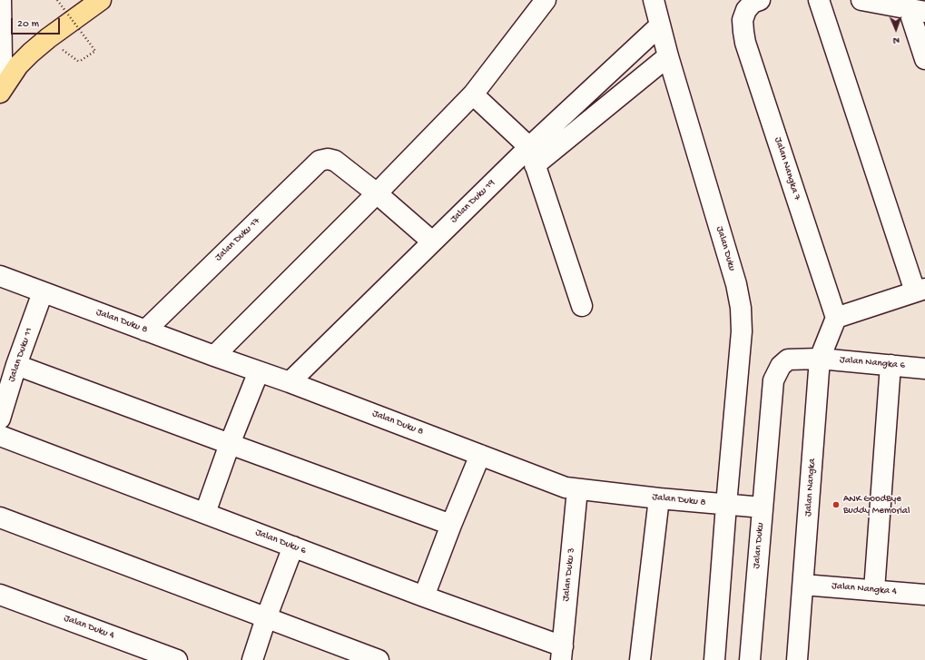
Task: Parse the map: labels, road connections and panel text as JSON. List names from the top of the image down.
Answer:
{
  "streets": {
    "street": [
      "Jalan Nangka 7",
      "Jalan Duku 19",
      "Jalan Duku 17",
      "Jalan Duku",
      "Jalan Duku 8",
      "Jalan Duku 11",
      "Jalan Nangka 6",
      "Jalan Nangka",
      "Jalan Duku 6",
      "Jalan Duku 3",
      "Jalan Nangka 4",
      "Jalan Duku 4"
    ]
  },
  "crossings": [
    ["Jalan Nangka 7", "Jalan Nangka"],
    ["Jalan Duku 19", "Jalan Duku"],
    ["Jalan Duku 19", "Jalan Duku 8"],
    ["Jalan Duku 17", "Jalan Duku 8"],
    ["Jalan Duku", "Jalan Duku 8"],
    ["Jalan Duku", "Jalan Nangka 6"],
    ["Jalan Duku", "Jalan Nangka"],
    ["Jalan Duku 8", "Jalan Duku 11"],
    ["Jalan Duku 8", "Jalan Duku 3"],
    ["Jalan Nangka 6", "Jalan Nangka"],
    ["Jalan Nangka", "Jalan Nangka 4"],
    ["Jalan Duku 6", "Jalan Duku 3"]
  ],
  "places": ["ANK GoodBye Buddy Memorial"],
  "scale_bar": "20 m",
  "north": "bottom"
}
